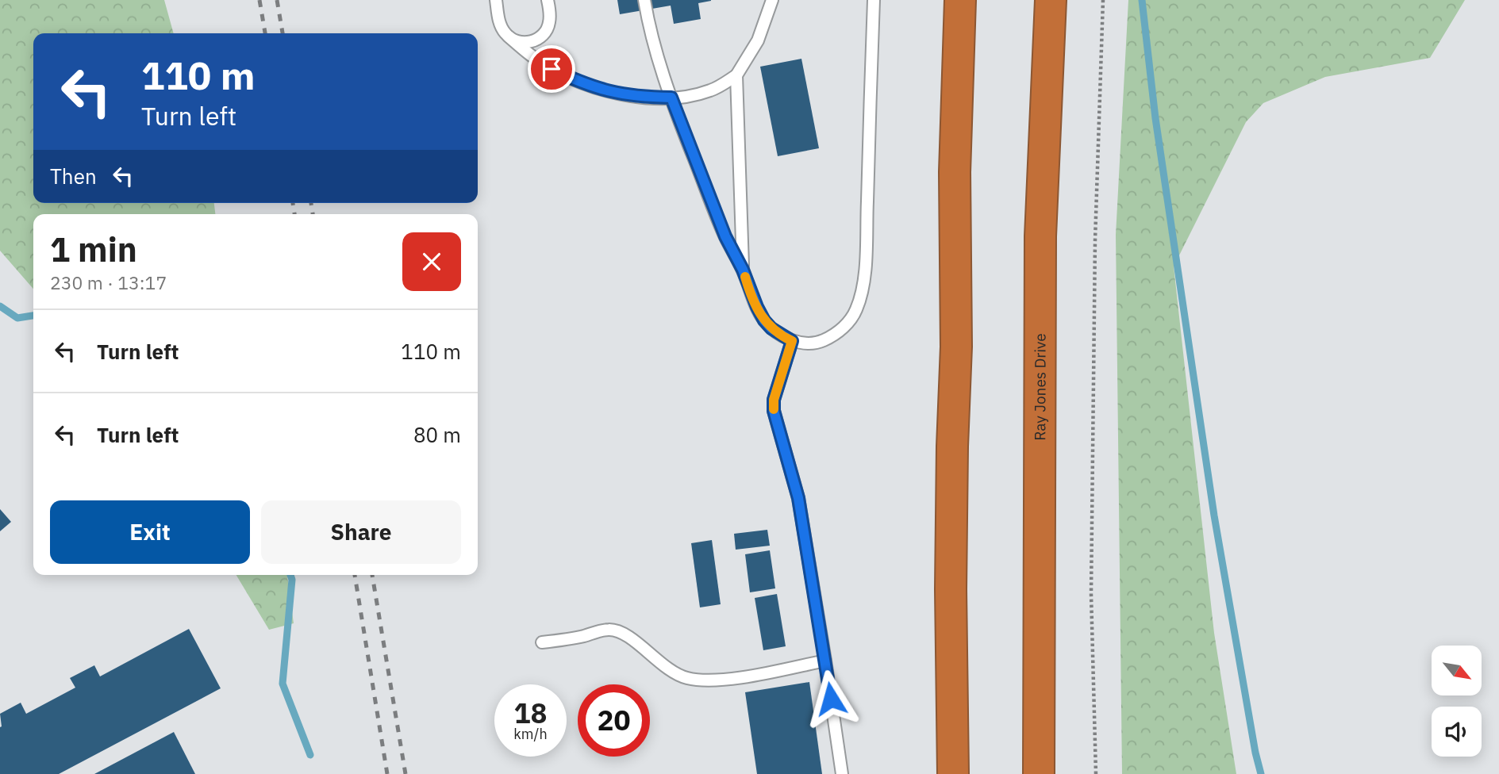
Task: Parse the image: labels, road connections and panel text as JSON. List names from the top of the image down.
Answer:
{
  "streets": {
    "highway": ["Ray Jones Drive"]
  },
  "north": "bottom right",
  "page": {
    "turn": ["110 m", "Turn left"],
    "then": "Then",
    "heading": ["1 min", "230 m · 13:17"],
    "list": [
      {
        "name": "Turn left",
        "value": "110 m"
      },
      {
        "name": "Turn left",
        "value": "80 m"
      }
    ],
    "buttons": ["Exit", "Share"],
    "speed": "18 km/h",
    "limit": "20"
  }
}
